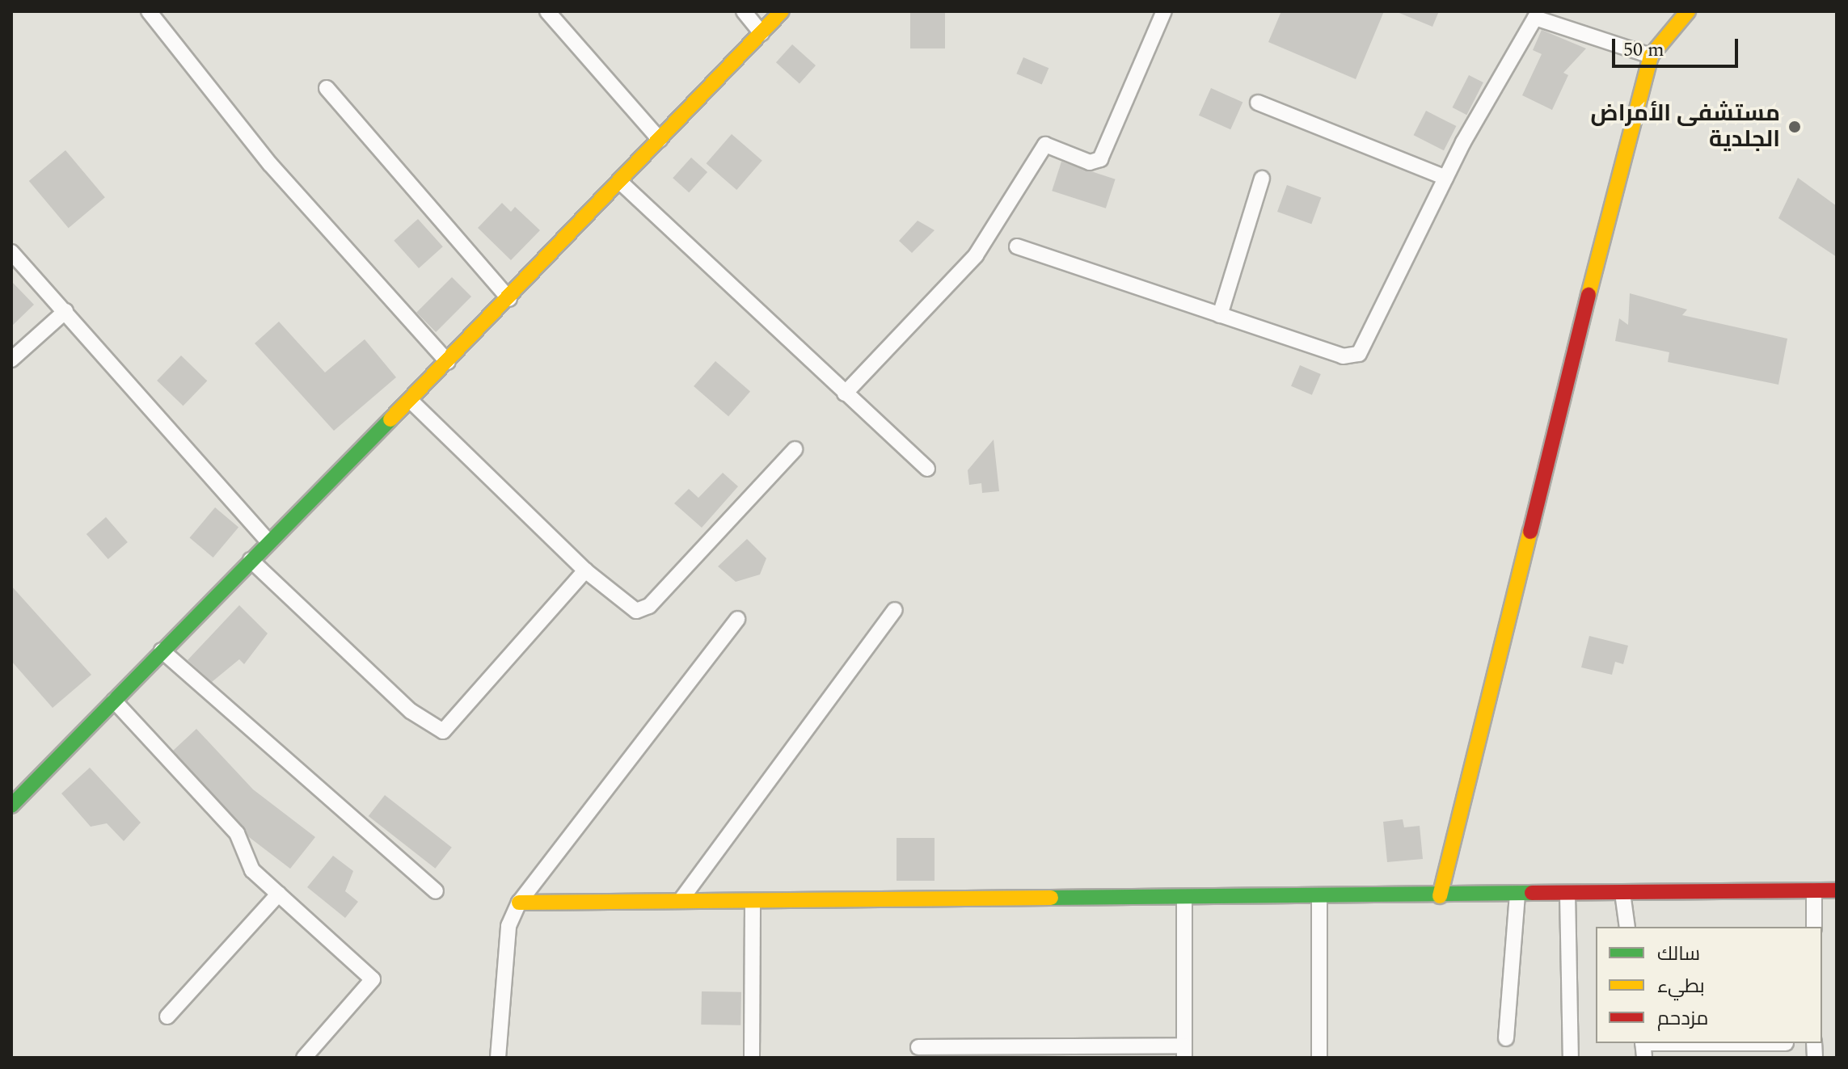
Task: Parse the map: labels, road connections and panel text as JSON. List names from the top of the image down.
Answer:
{
  "places": ["مستشفى الأمراض الجلدية"],
  "legend": ["سالك", "بطيء", "مزدحم"],
  "scale_bar": "50 m"
}
